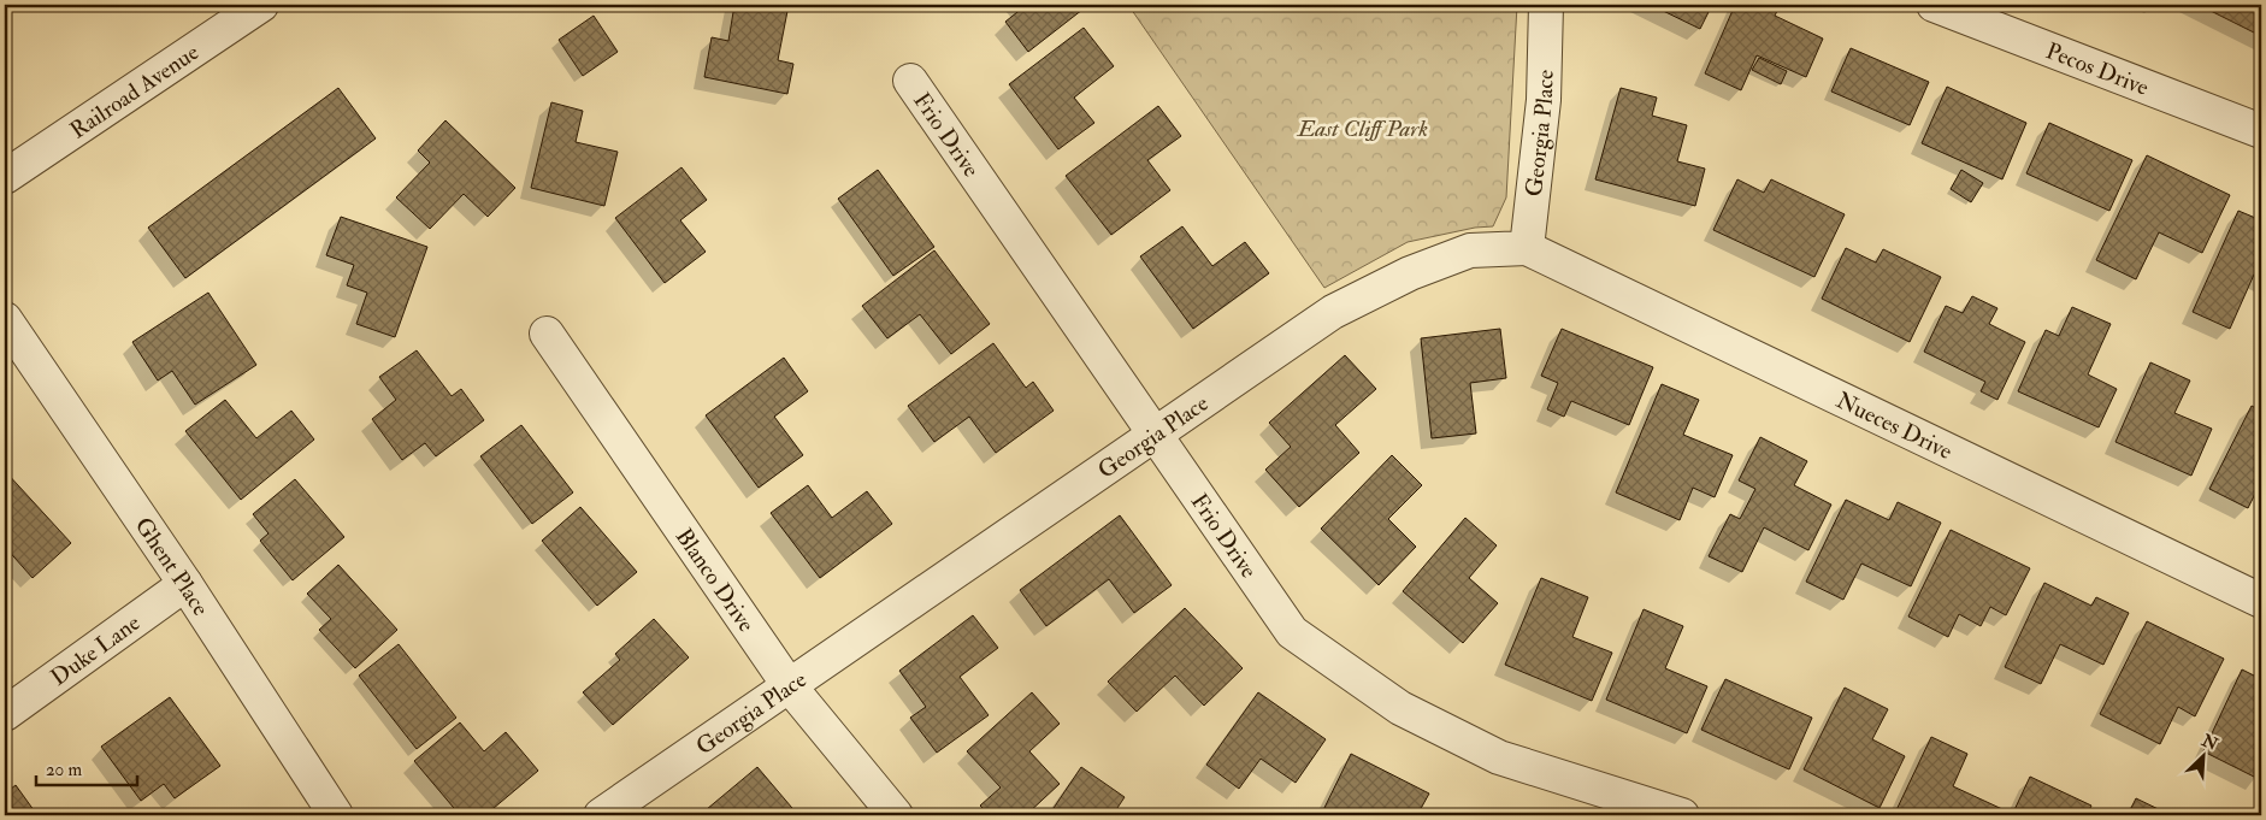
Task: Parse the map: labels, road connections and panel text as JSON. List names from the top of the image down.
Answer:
{
  "streets": {
    "street": [
      "Pecos Drive",
      "Railroad Avenue",
      "Georgia Place",
      "Frio Drive",
      "Nueces Drive",
      "Ghent Place",
      "Blanco Drive",
      "Duke Lane"
    ]
  },
  "crossings": [
    ["Georgia Place", "Frio Drive"],
    ["Georgia Place", "Nueces Drive"],
    ["Georgia Place", "Blanco Drive"],
    ["Ghent Place", "Duke Lane"]
  ],
  "parks": ["East Cliff Park"],
  "scale_bar": "20 m",
  "north": "top right"
}
